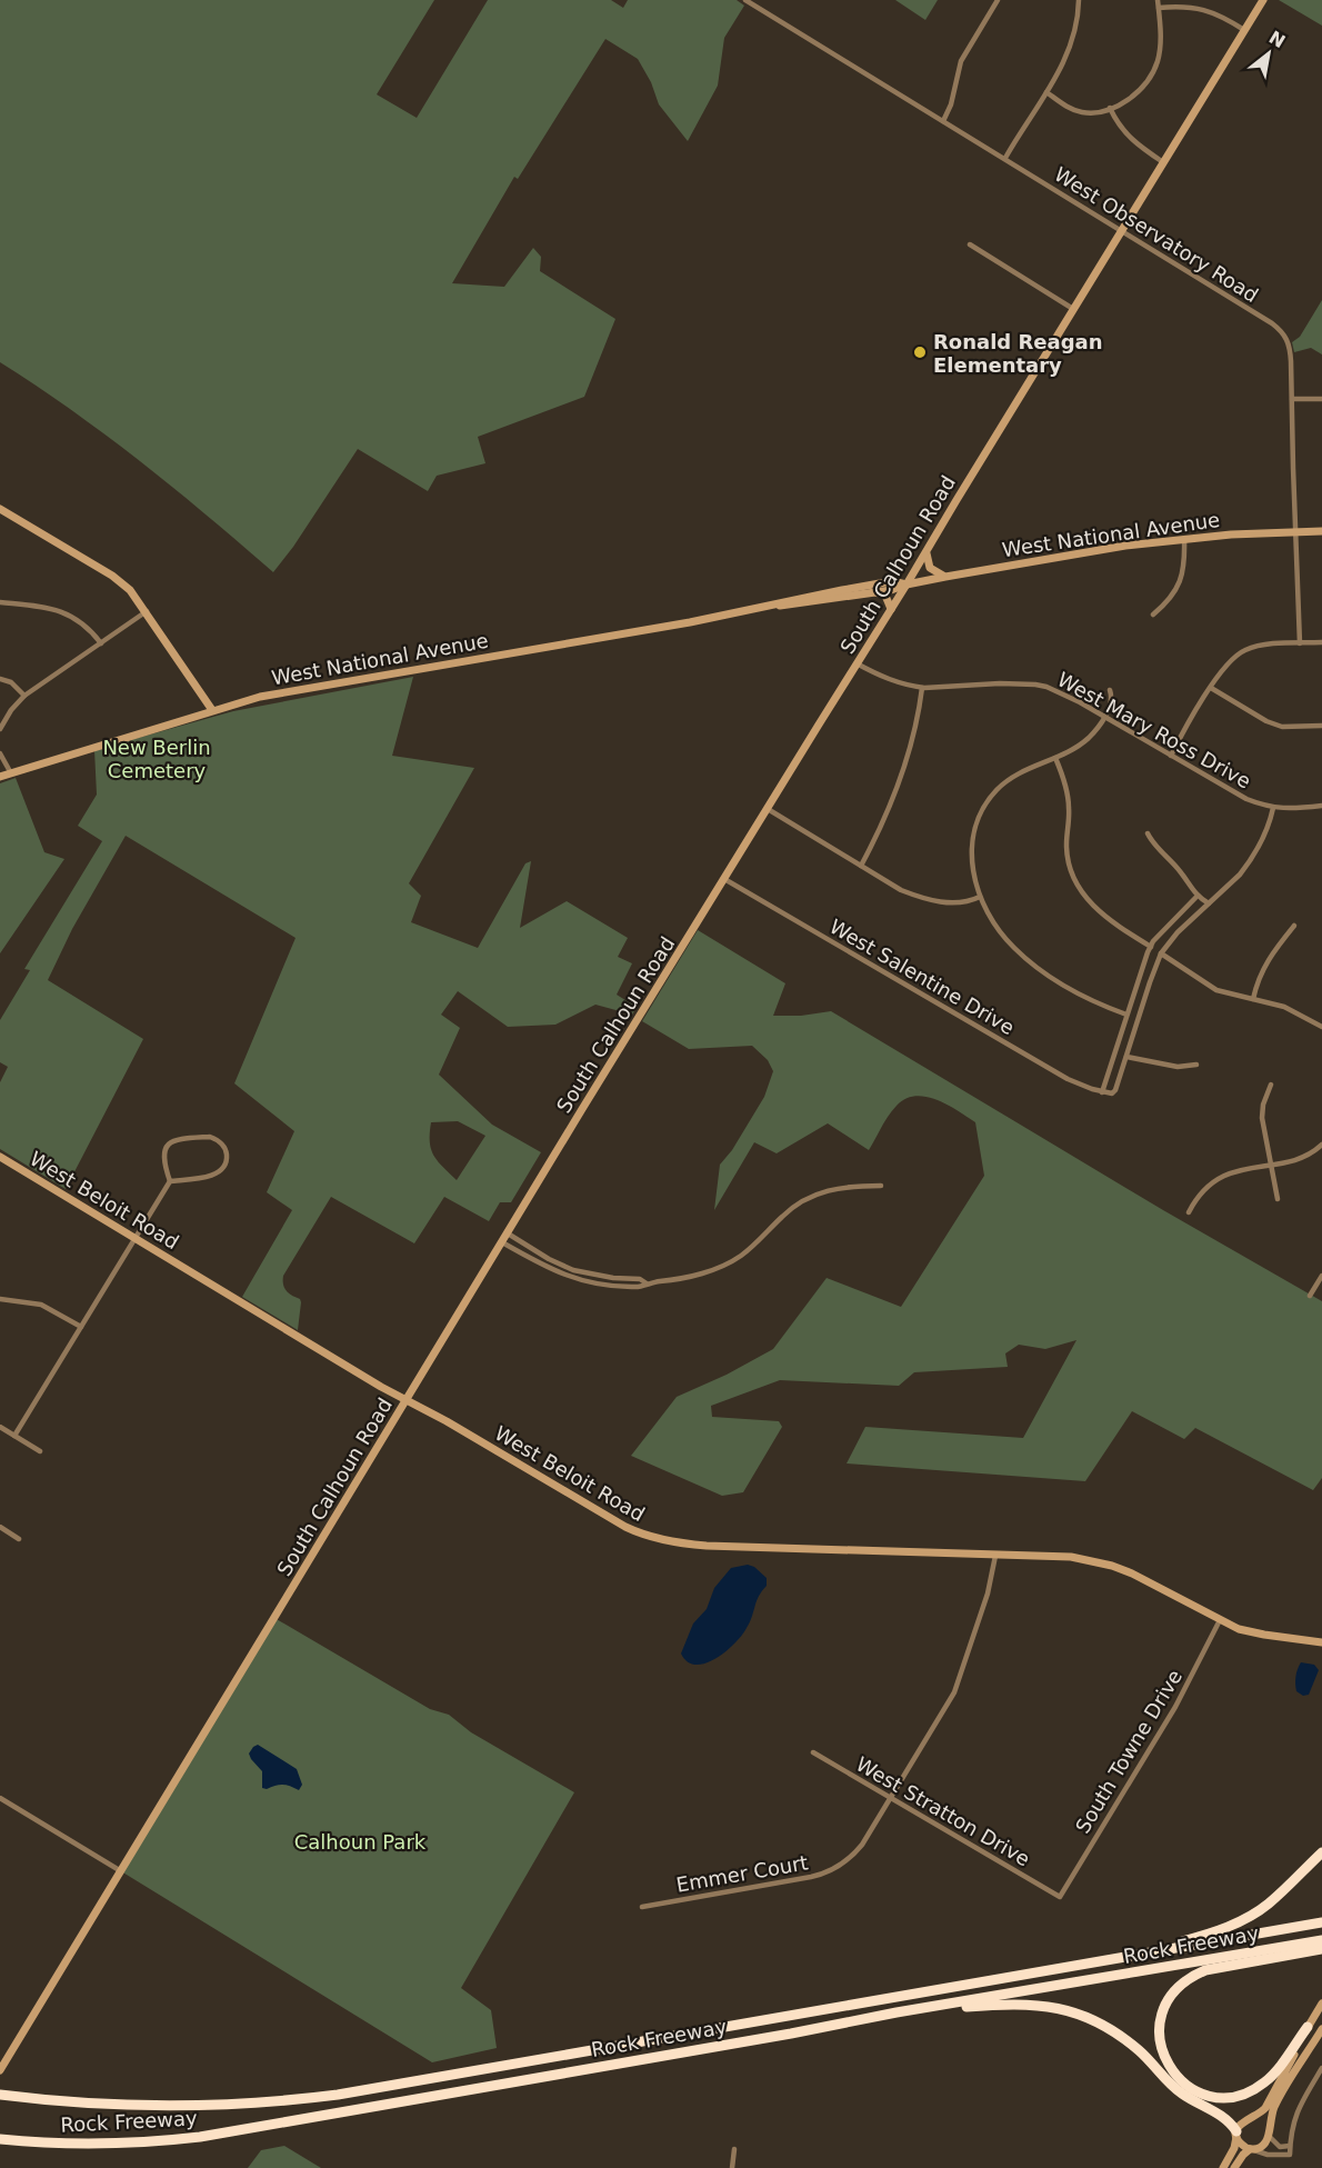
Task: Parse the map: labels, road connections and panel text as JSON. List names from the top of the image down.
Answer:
{
  "streets": {
    "highway": ["Rock Freeway"],
    "main road": ["West National Avenue", "South Calhoun Road", "West Beloit Road"],
    "street": [
      "West Observatory Road",
      "West Mary Ross Drive",
      "West Salentine Drive",
      "South Towne Drive",
      "West Stratton Drive",
      "Emmer Court"
    ]
  },
  "crossings": [
    ["West Observatory Road", "West National Avenue"],
    ["West Observatory Road", "South Calhoun Road"],
    ["West National Avenue", "South Calhoun Road"],
    ["South Calhoun Road", "West Mary Ross Drive"],
    ["South Calhoun Road", "West Salentine Drive"],
    ["South Calhoun Road", "West Beloit Road"],
    ["West Beloit Road", "South Towne Drive"],
    ["West Beloit Road", "Emmer Court"],
    ["South Towne Drive", "West Stratton Drive"],
    ["West Stratton Drive", "Emmer Court"]
  ],
  "parks": ["New Berlin Cemetery", "Calhoun Park"],
  "places": ["Ronald Reagan Elementary"],
  "north": "top right"
}
